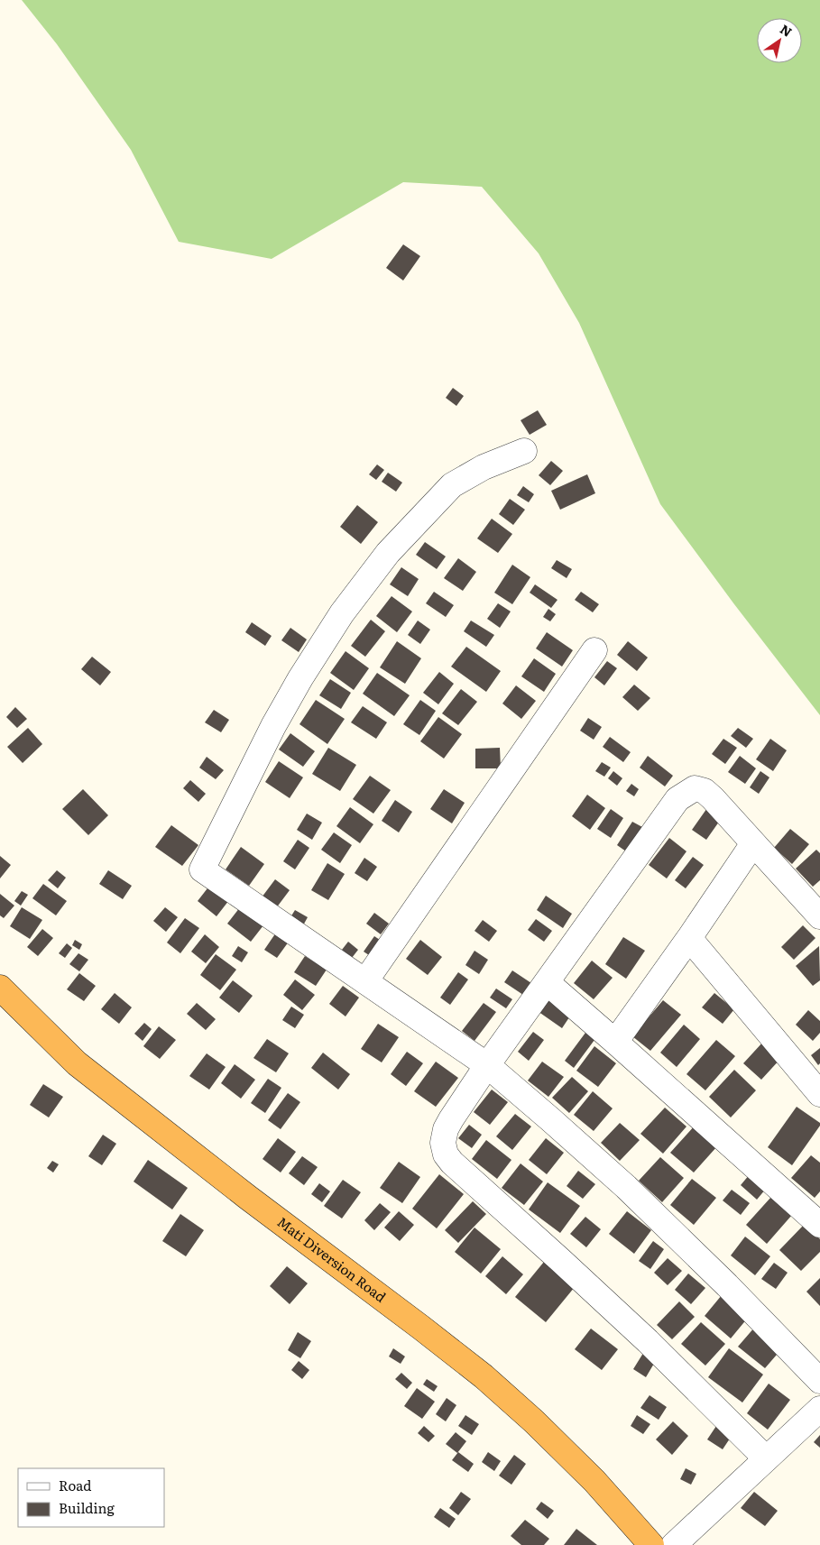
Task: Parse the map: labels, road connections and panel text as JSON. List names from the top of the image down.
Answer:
{
  "streets": {
    "highway": ["Mati Diversion Road"]
  },
  "legend": ["Road", "Building"],
  "north": "top right"
}
